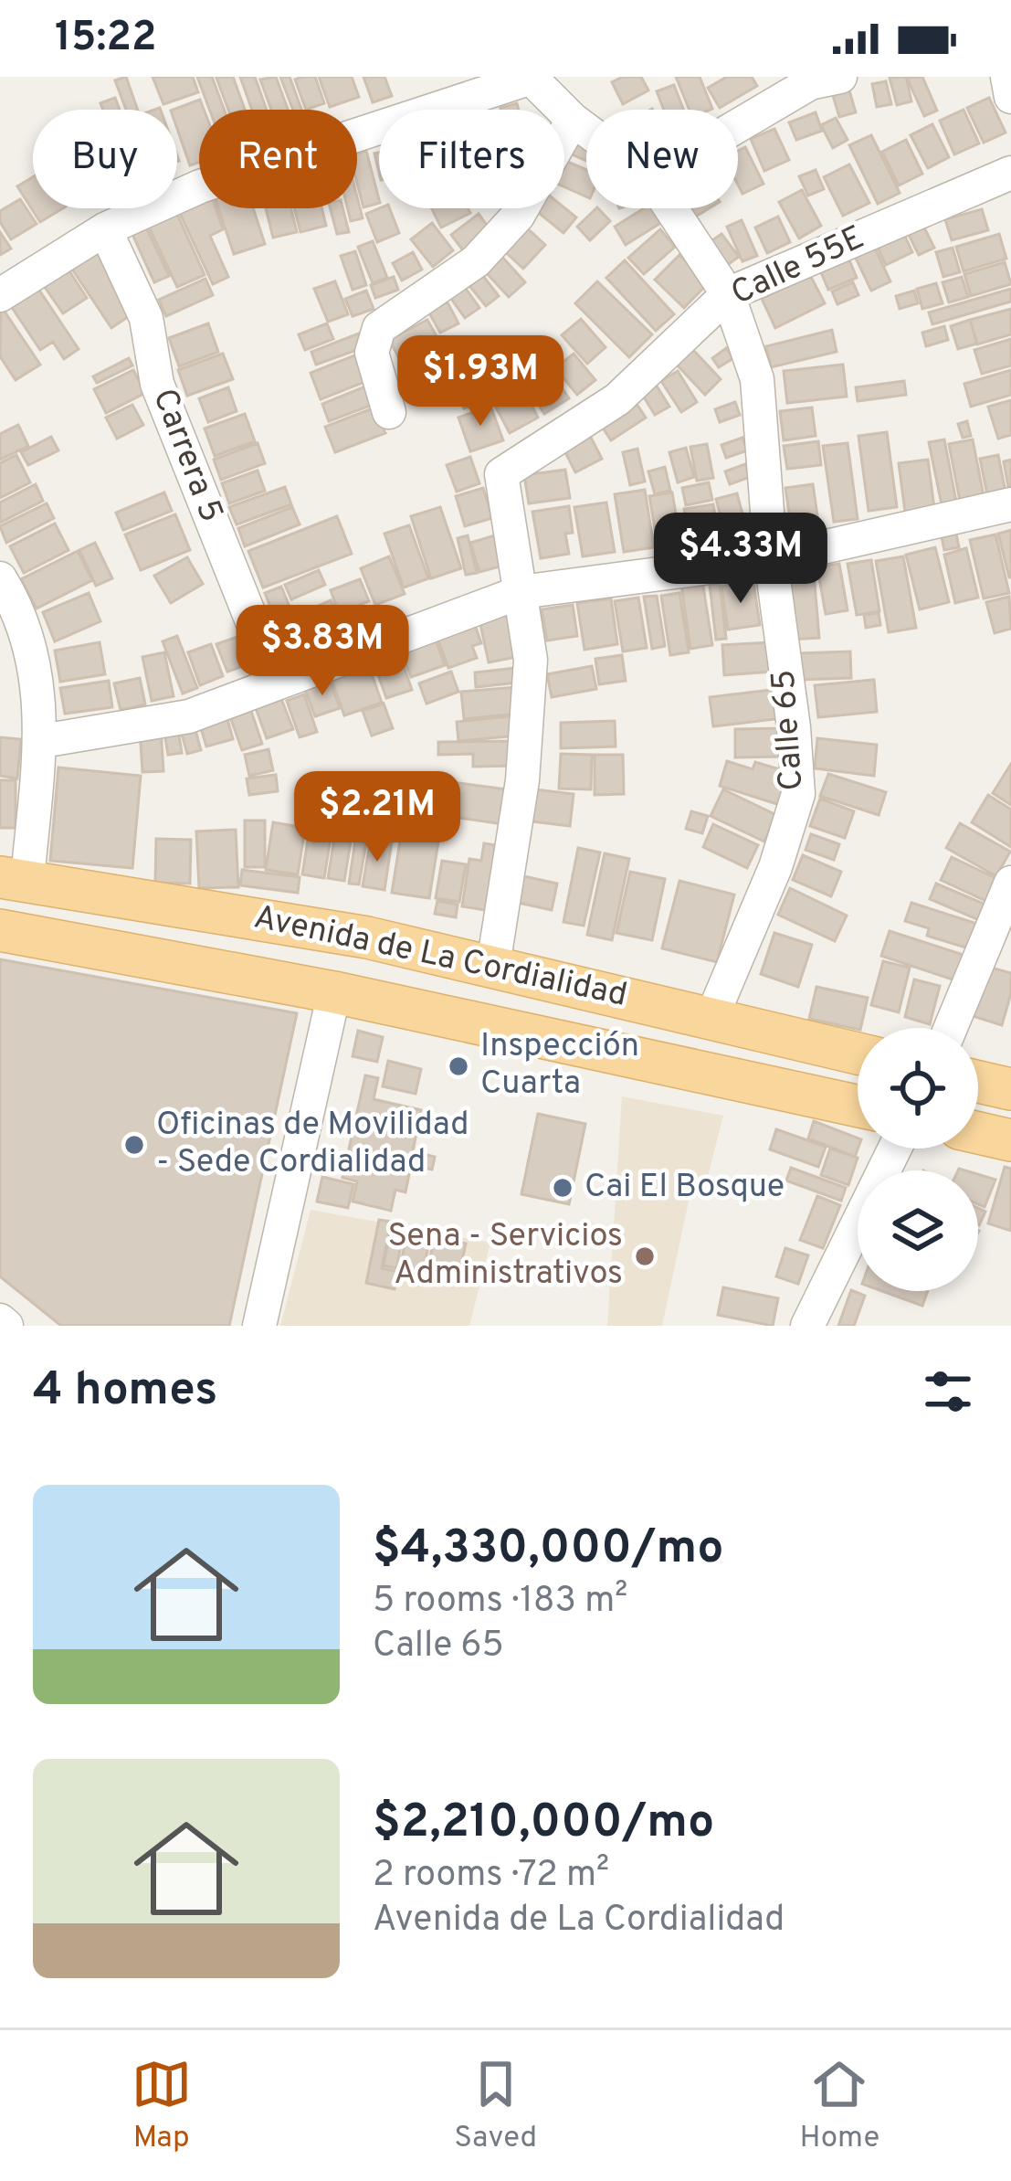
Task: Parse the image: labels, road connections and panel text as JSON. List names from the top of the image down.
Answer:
{
  "streets": {
    "main road": ["Avenida de La Cordialidad"],
    "street": ["Calle 55E", "Carrera 5", "Calle 65"]
  },
  "crossings": [
    ["Calle 55E", "Calle 65"],
    ["Calle 65", "Avenida de La Cordialidad"]
  ],
  "places": [
    "Inspección Cuarta",
    "Oficinas de Movilidad - Sede Cordialidad",
    "Cai El Bosque",
    "Sena - Servicios Administrativos"
  ],
  "page": {
    "status": "15:22",
    "chip": [
      "Buy",
      "Rent",
      "Filters",
      "New"
    ],
    "price": [
      "$1.93M",
      "$4.33M",
      "$3.83M",
      "$2.21M"
    ],
    "heading": "4 homes",
    "list": [
      {
        "name": "$4,330,000/mo",
        "note": "5 rooms · 183 m² · Calle 65"
      },
      {
        "name": "$2,210,000/mo",
        "note": "2 rooms · 72 m² · Avenida de La Cordialidad"
      }
    ],
    "tabs": ["Map", "Saved", "Home"]
  }
}
